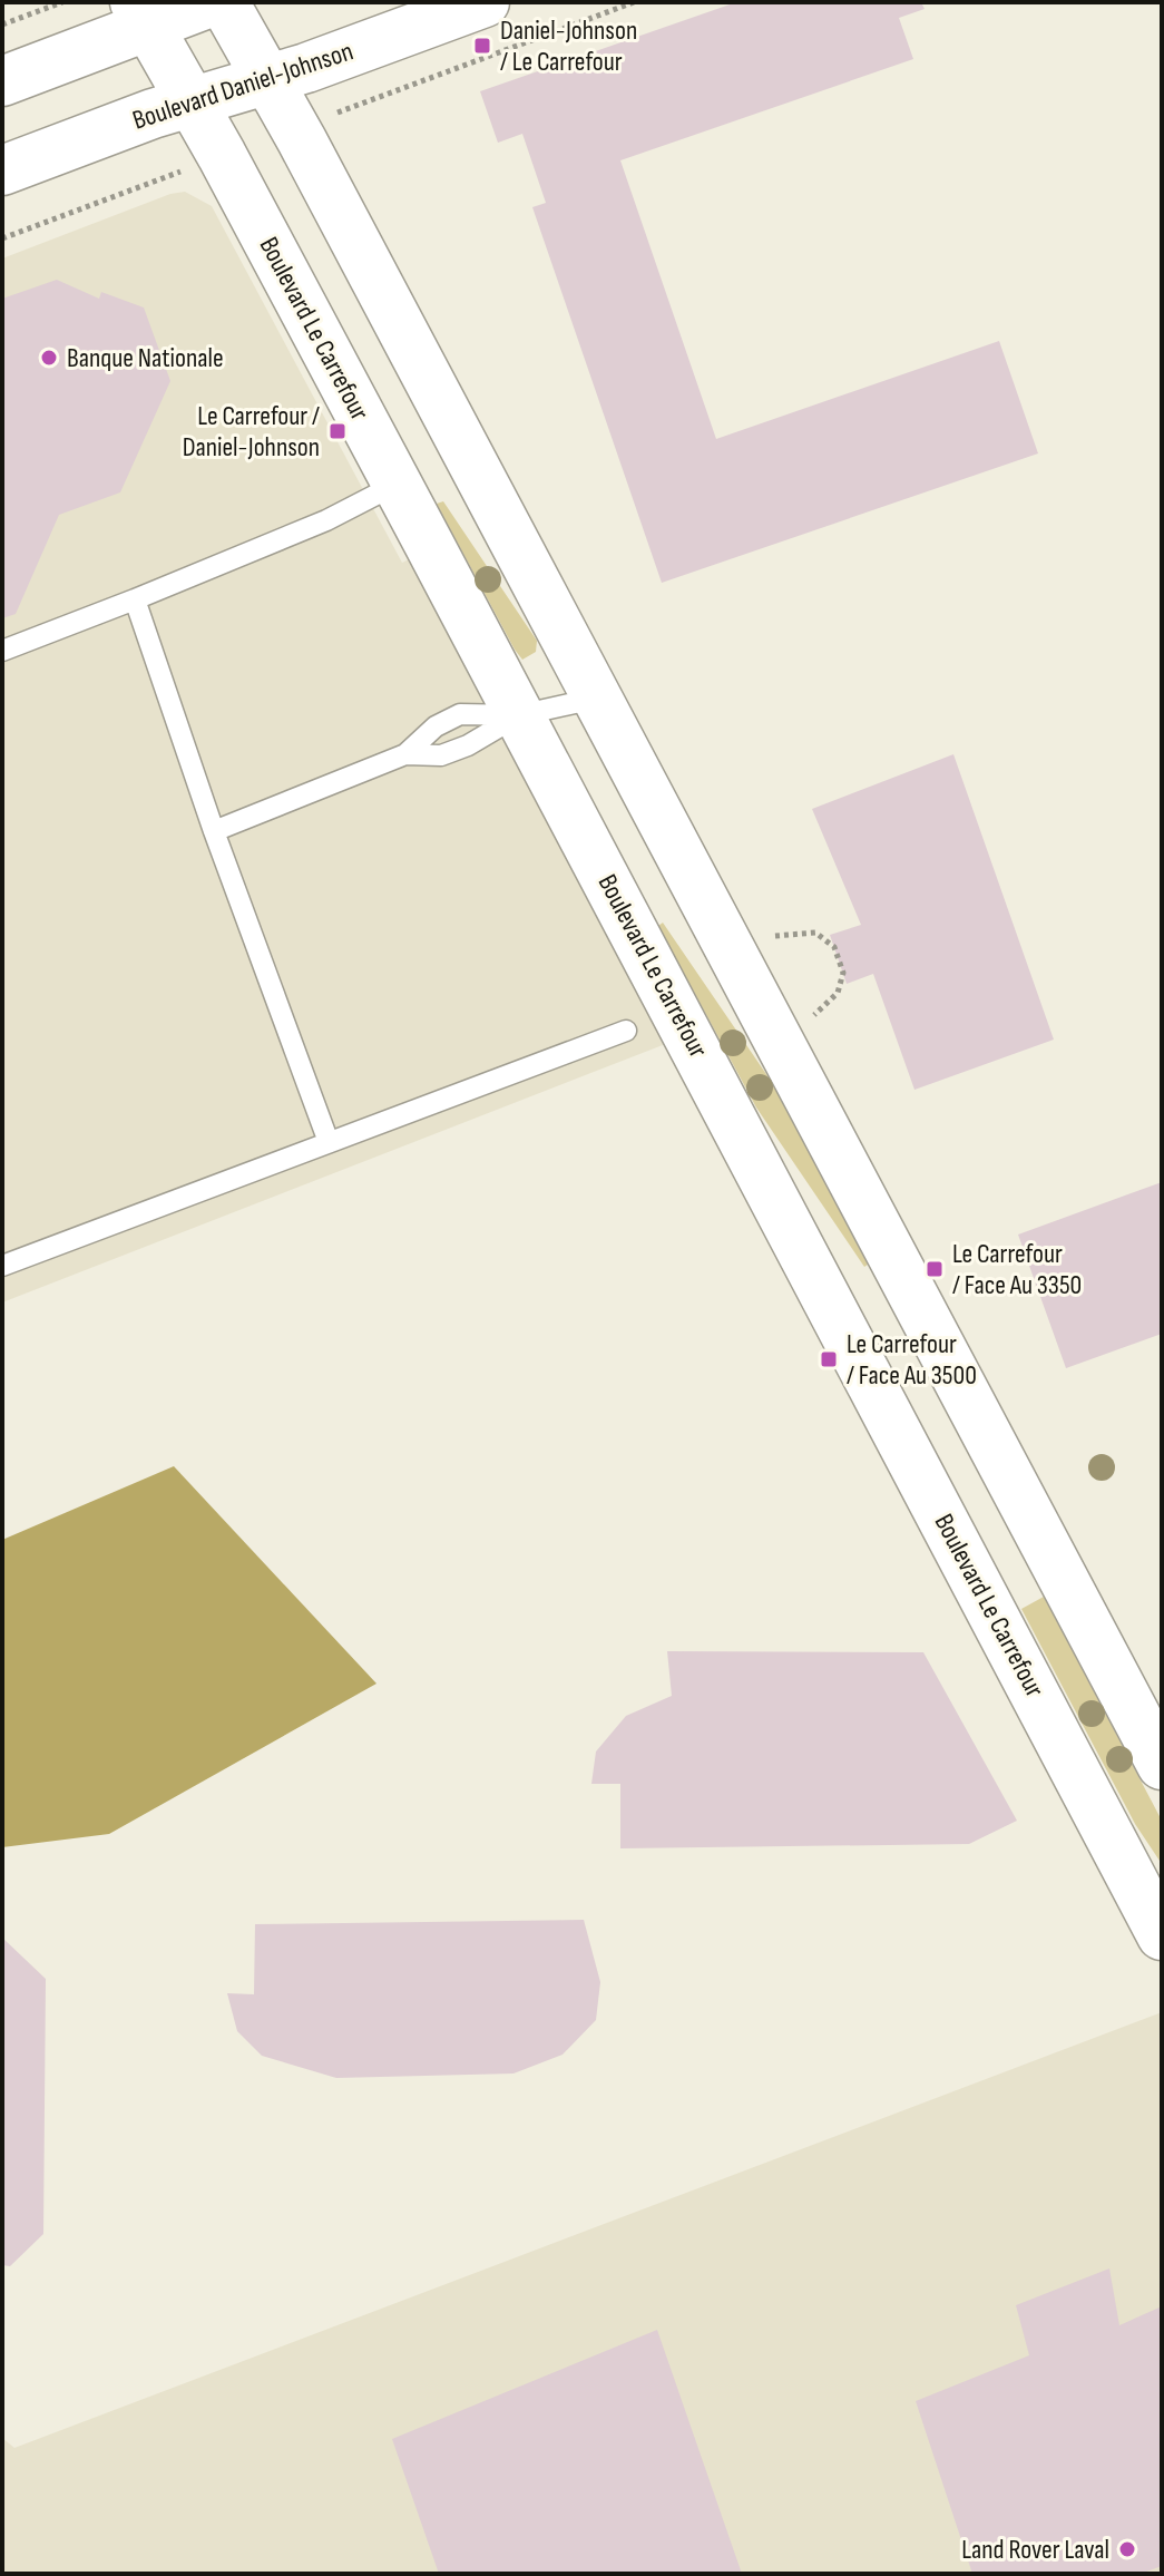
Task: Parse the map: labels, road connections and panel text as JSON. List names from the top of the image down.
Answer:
{
  "streets": {
    "street": ["Boulevard Daniel-Johnson", "Boulevard Le Carrefour"]
  },
  "crossings": [
    ["Boulevard Daniel-Johnson", "Boulevard Le Carrefour"]
  ],
  "places": {
    "transit": [
      "Daniel-Johnson / Le Carrefour",
      "Le Carrefour / Daniel-Johnson",
      "Le Carrefour / Face Au 3350",
      "Le Carrefour / Face Au 3500"
    ],
    "other": ["Banque Nationale", "Land Rover Laval"]
  }
}
